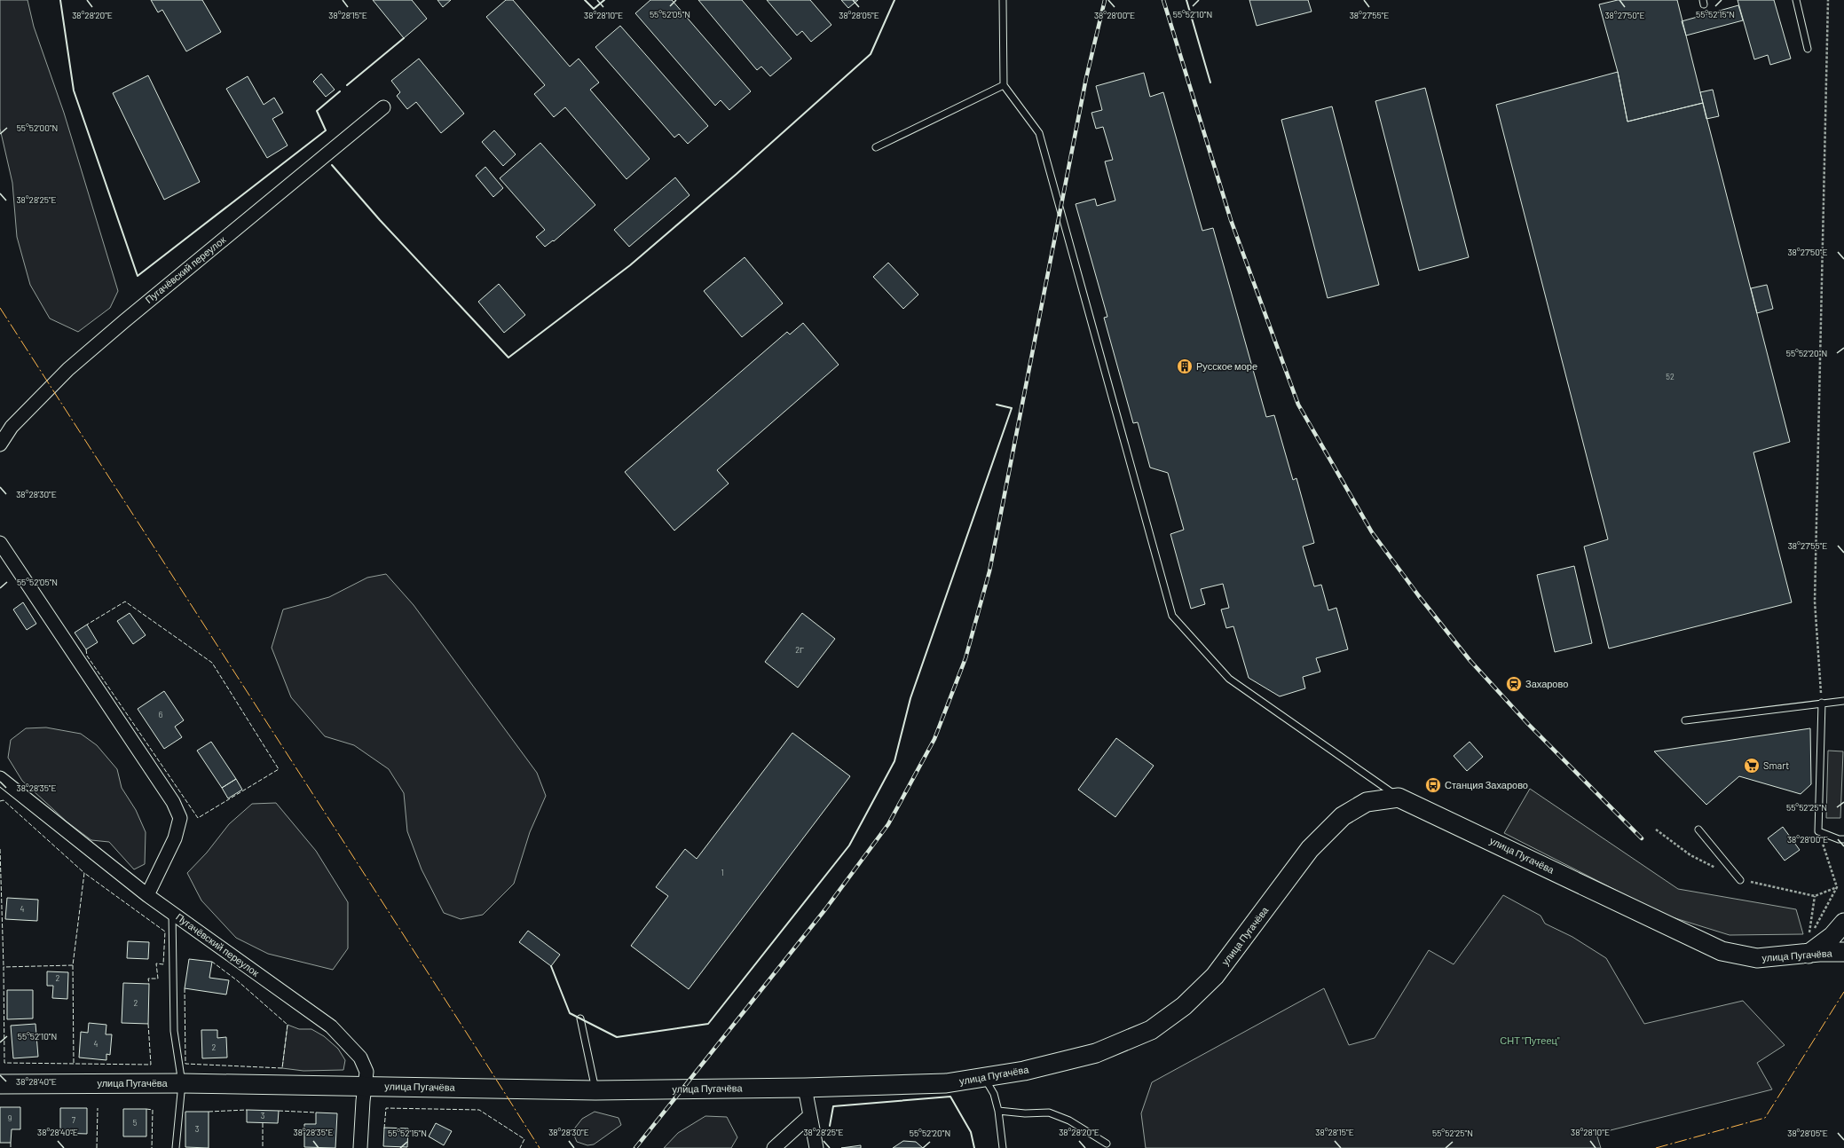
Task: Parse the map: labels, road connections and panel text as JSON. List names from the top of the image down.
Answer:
{
  "streets": {
    "street": ["Пугачёвский переулок", "улица Пугачёва"]
  },
  "crossings": [
    ["Пугачёвский переулок", "улица Пугачёва"]
  ],
  "parks": ["СНТ \"Путеец\""],
  "places": {
    "building": ["Русское море"],
    "station": ["Захарово"],
    "supermarket": ["Smart"],
    "bus stop": ["Станция Захарово"]
  },
  "house_numbers": [
    "52",
    "2Г",
    "6",
    "1",
    "4",
    "2",
    "2",
    "4",
    "2",
    "3",
    "9",
    "7",
    "5",
    "3"
  ],
  "coordinates": [
    "55°52'05\"N",
    "55°52'10\"N",
    "55°52'15\"N",
    "38°28'20\"E",
    "38°28'15\"E",
    "38°28'10\"E",
    "38°28'05\"E",
    "38°28'00\"E",
    "38°27'50\"E",
    "38°27'55\"E",
    "55°52'00\"N",
    "38°28'25\"E",
    "55°52'20\"N",
    "38°28'30\"E",
    "38°28'35\"E",
    "55°52'25\"N",
    "38°28'40\"E"
  ]
}
